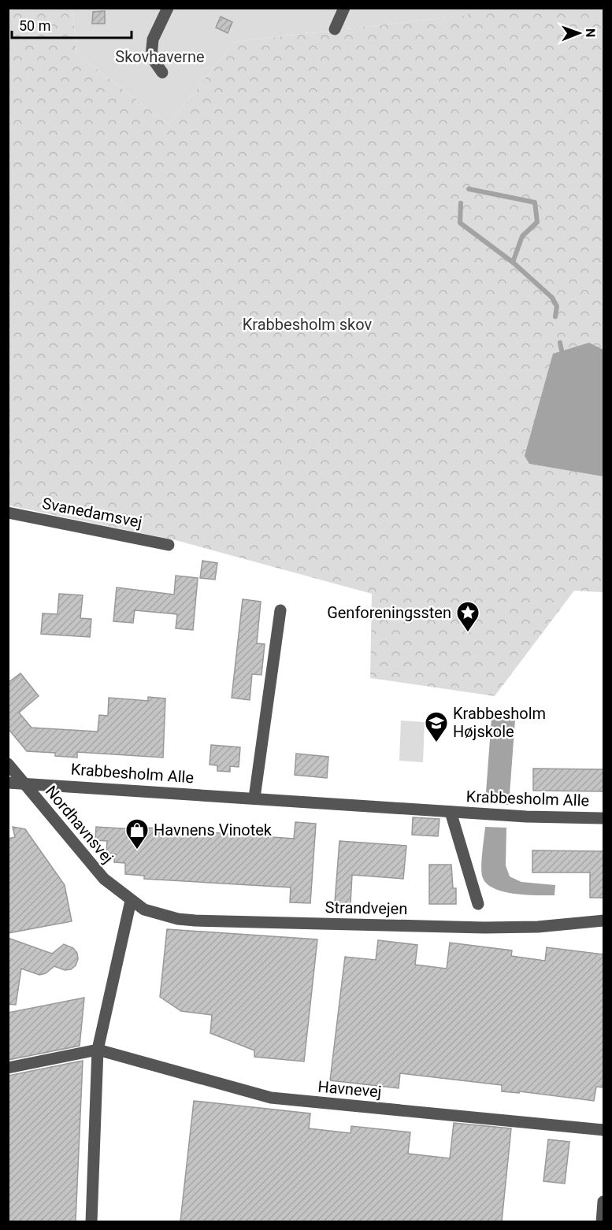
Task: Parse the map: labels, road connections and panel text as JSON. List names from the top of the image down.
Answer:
{
  "streets": {
    "street": [
      "Svanedamsvej",
      "Krabbesholm Alle",
      "Nordhavnsvej",
      "Strandvejen",
      "Havnevej"
    ]
  },
  "crossings": [
    ["Krabbesholm Alle", "Nordhavnsvej"],
    ["Nordhavnsvej", "Strandvejen"]
  ],
  "parks": ["Skovhaverne", "Krabbesholm skov"],
  "places": {
    "place": ["Genforeningssten"],
    "school or university": ["Krabbesholm Højskole"],
    "shop": ["Havnens Vinotek"]
  },
  "scale_bar": "50 m",
  "north": "right"
}
